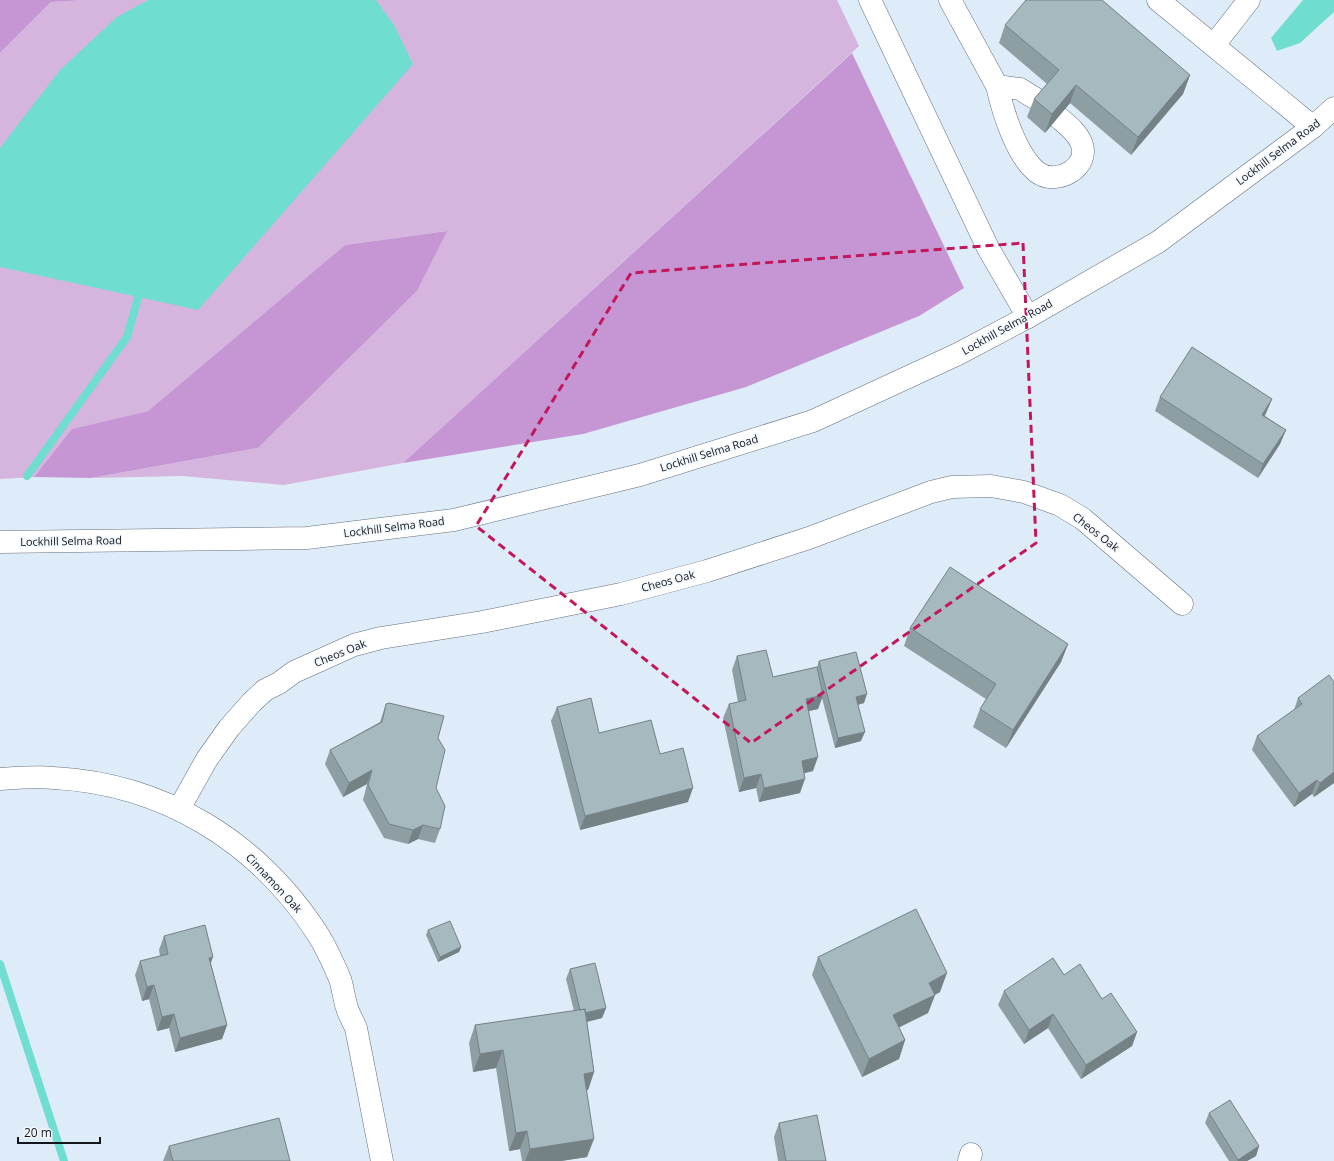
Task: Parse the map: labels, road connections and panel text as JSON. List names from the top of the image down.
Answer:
{
  "streets": {
    "street": ["Lockhill Selma Road", "Cheos Oak", "Cinnamon Oak"]
  },
  "crossings": [
    ["Cheos Oak", "Cinnamon Oak"]
  ],
  "scale_bar": "20 m"
}
